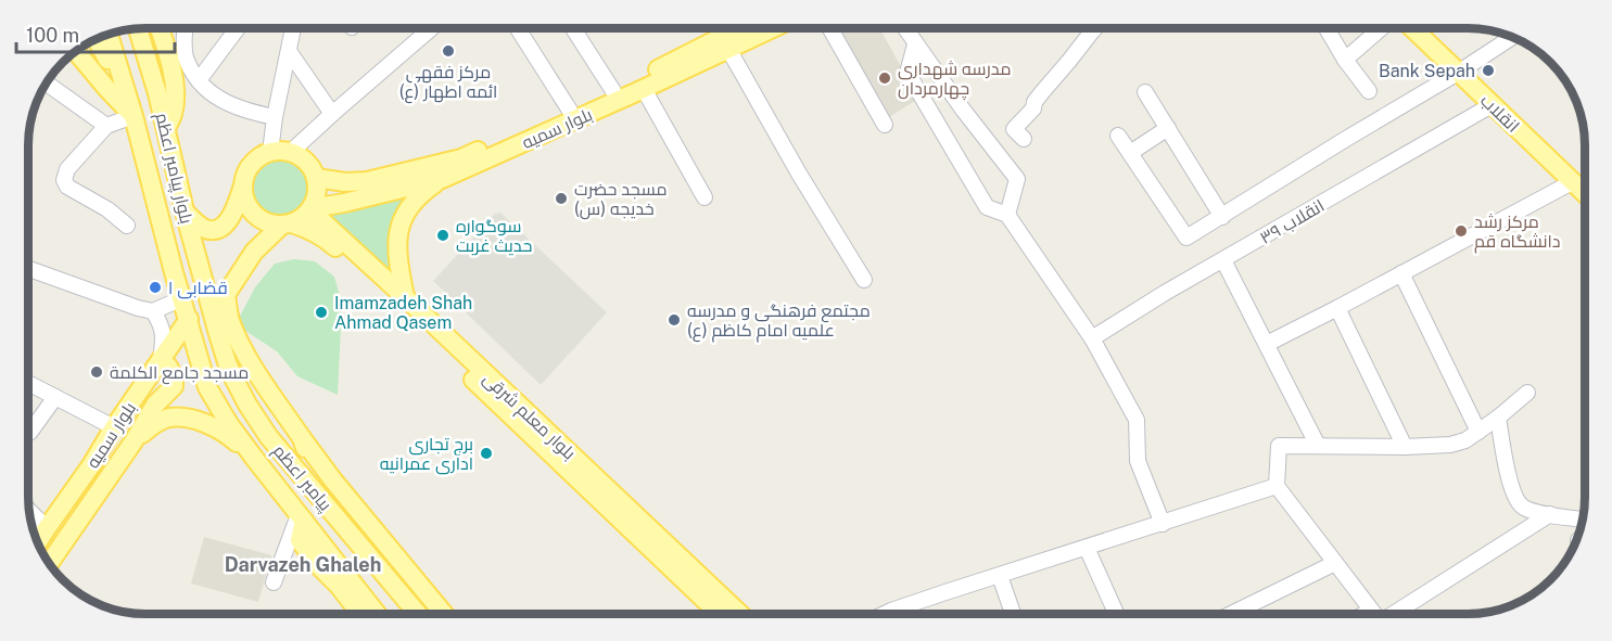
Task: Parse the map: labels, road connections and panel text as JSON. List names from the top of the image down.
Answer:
{
  "streets": {
    "main road": [
      "انقلاب",
      "بلوار سمیه",
      "بلوار پیامبر اعظم",
      "بلوار معلم شرقی",
      "پیامبر اعظم"
    ],
    "street": ["انقلاب ۳۹"]
  },
  "crossings": [
    ["انقلاب", "انقلاب ۳۹"],
    ["بلوار سمیه", "بلوار پیامبر اعظم"],
    ["بلوار سمیه", "بلوار معلم شرقی"],
    ["بلوار پیامبر اعظم", "پیامبر اعظم"]
  ],
  "districts": ["Darvazeh Ghaleh"],
  "places": [
    "مرکز فقهی ائمه اطهار (ع)",
    "Bank Sepah",
    "مدرسه شهداری چهارمردان",
    "مسجد حضرت خدیجه (س)",
    "مرکز رشد دانشگاه قم",
    "سوگواره حدیث غربت",
    "قضابی ا",
    "Imamzadeh Shah Ahmad Qasem",
    "مجتمع فرهنگی و مدرسه علمیه امام کاظم (ع)",
    "مسجد جامع الکلمة",
    "برج تجاری اداری عمرانیه"
  ],
  "scale_bar": "100 m"
}
